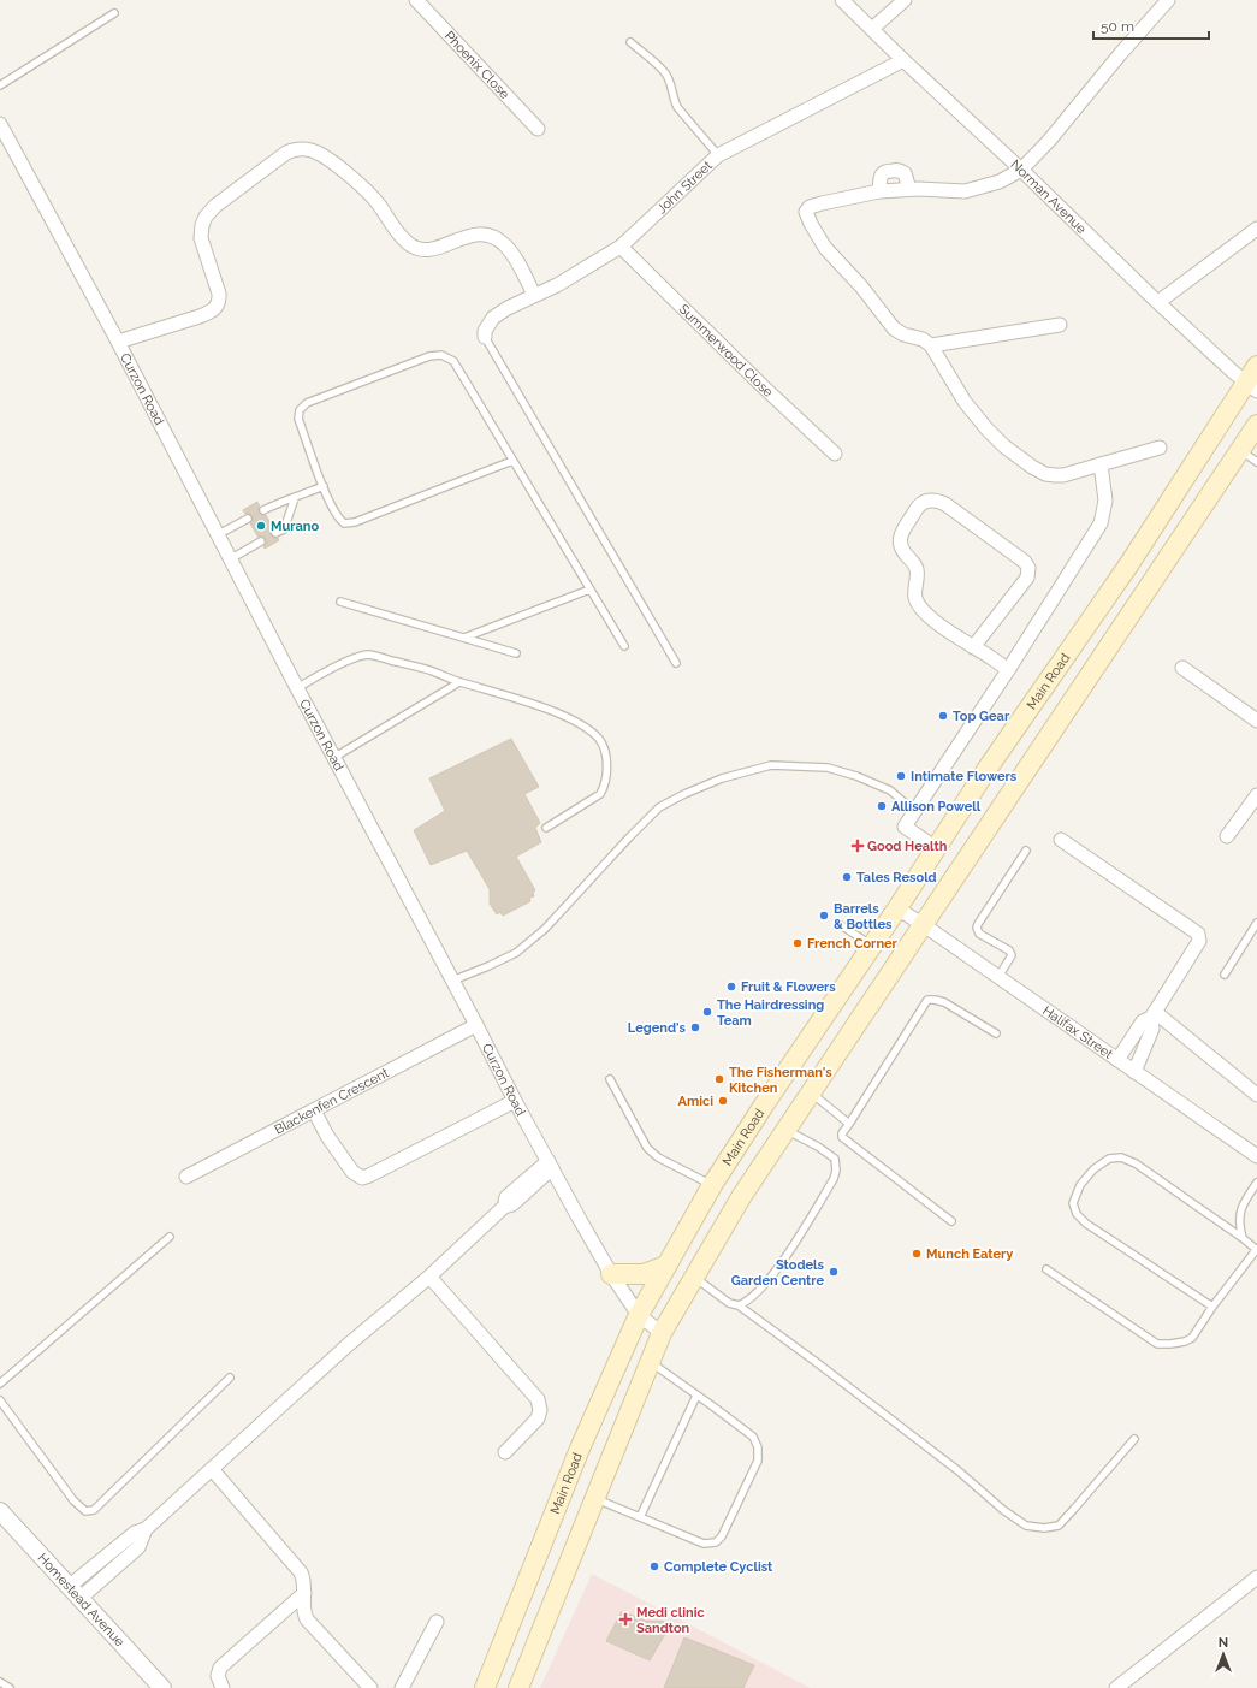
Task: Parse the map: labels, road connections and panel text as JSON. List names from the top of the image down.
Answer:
{
  "streets": {
    "main road": ["Main Road"],
    "street": [
      "Phoenix Close",
      "John Street",
      "Norman Avenue",
      "Summerwood Close",
      "Curzon Road",
      "Halifax Street",
      "Blackenfen Crescent",
      "Homestead Avenue"
    ]
  },
  "crossings": [
    ["John Street", "Norman Avenue"],
    ["John Street", "Summerwood Close"],
    ["Norman Avenue", "Main Road"],
    ["Curzon Road", "Main Road"],
    ["Curzon Road", "Blackenfen Crescent"],
    ["Main Road", "Halifax Street"]
  ],
  "places": {
    "other": [
      "Murano",
      "Top Gear",
      "Intimate Flowers",
      "Allison Powell",
      "Tales Resold",
      "Barrels & Bottles",
      "French Corner",
      "Fruit & Flowers",
      "The Hairdressing Team",
      "Legend's",
      "The Fisherman's Kitchen",
      "Amici",
      "Munch Eatery",
      "Stodels Garden Centre",
      "Complete Cyclist"
    ],
    "health": ["Good Health", "Medi clinic Sandton"]
  },
  "scale_bar": "50 m",
  "north": "top"
}
